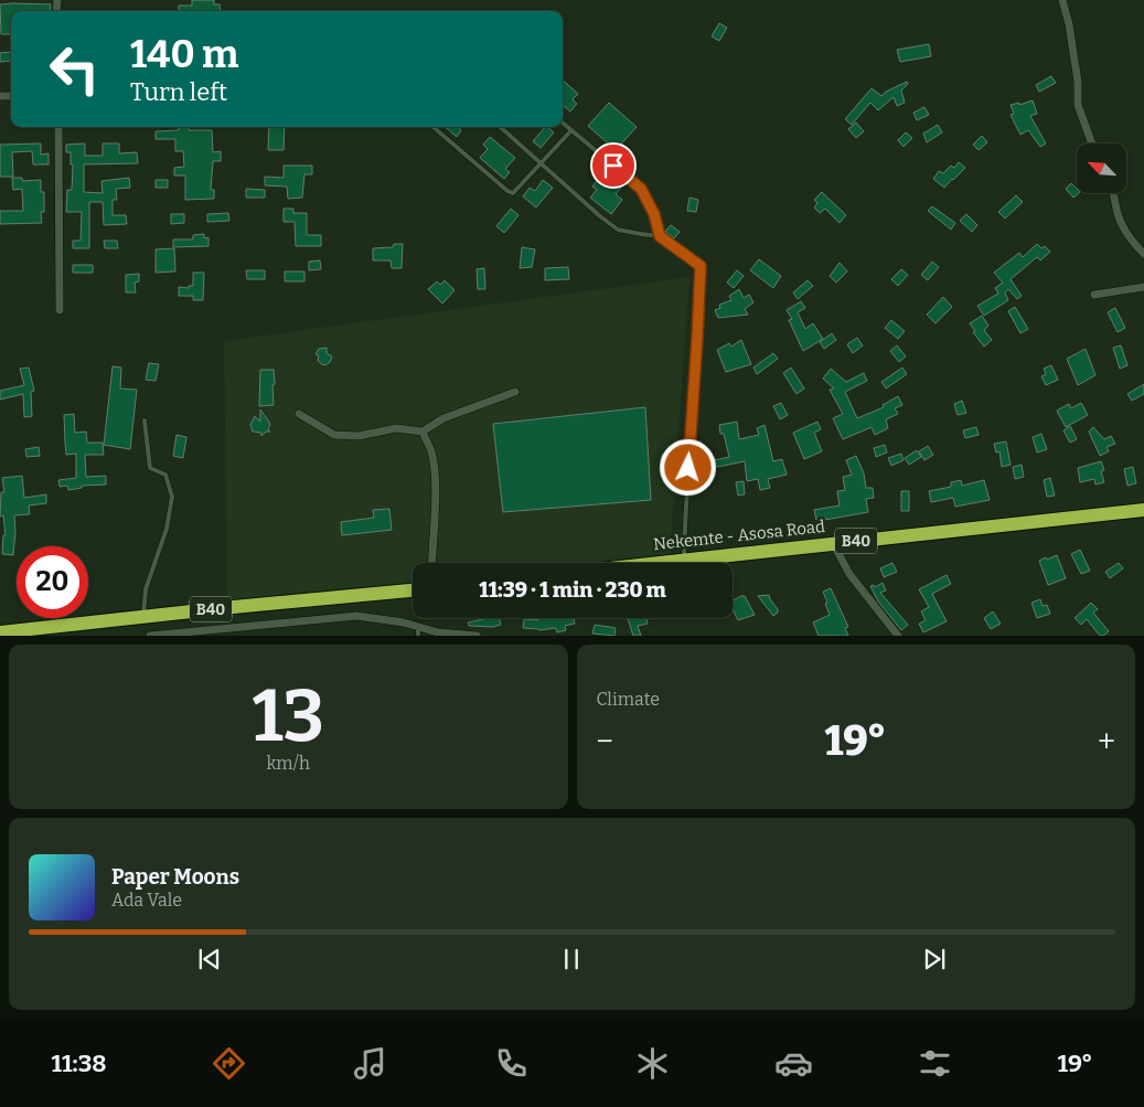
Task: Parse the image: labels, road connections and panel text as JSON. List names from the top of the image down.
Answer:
{
  "streets": {
    "highway": ["Nekemte - Asosa Road", "B40"]
  },
  "north": "top left",
  "page": {
    "turn": ["140 m", "Turn left"],
    "limit": "20",
    "trip": "11:39 · 1 min · 230 m",
    "tile": [
      ["13", "km/h"],
      "Climate"
    ],
    "heat": ["−", "19°", "+"],
    "song": ["Paper Moons", "Ada Vale"],
    "tabs": ["11:38", "19°"]
  }
}
